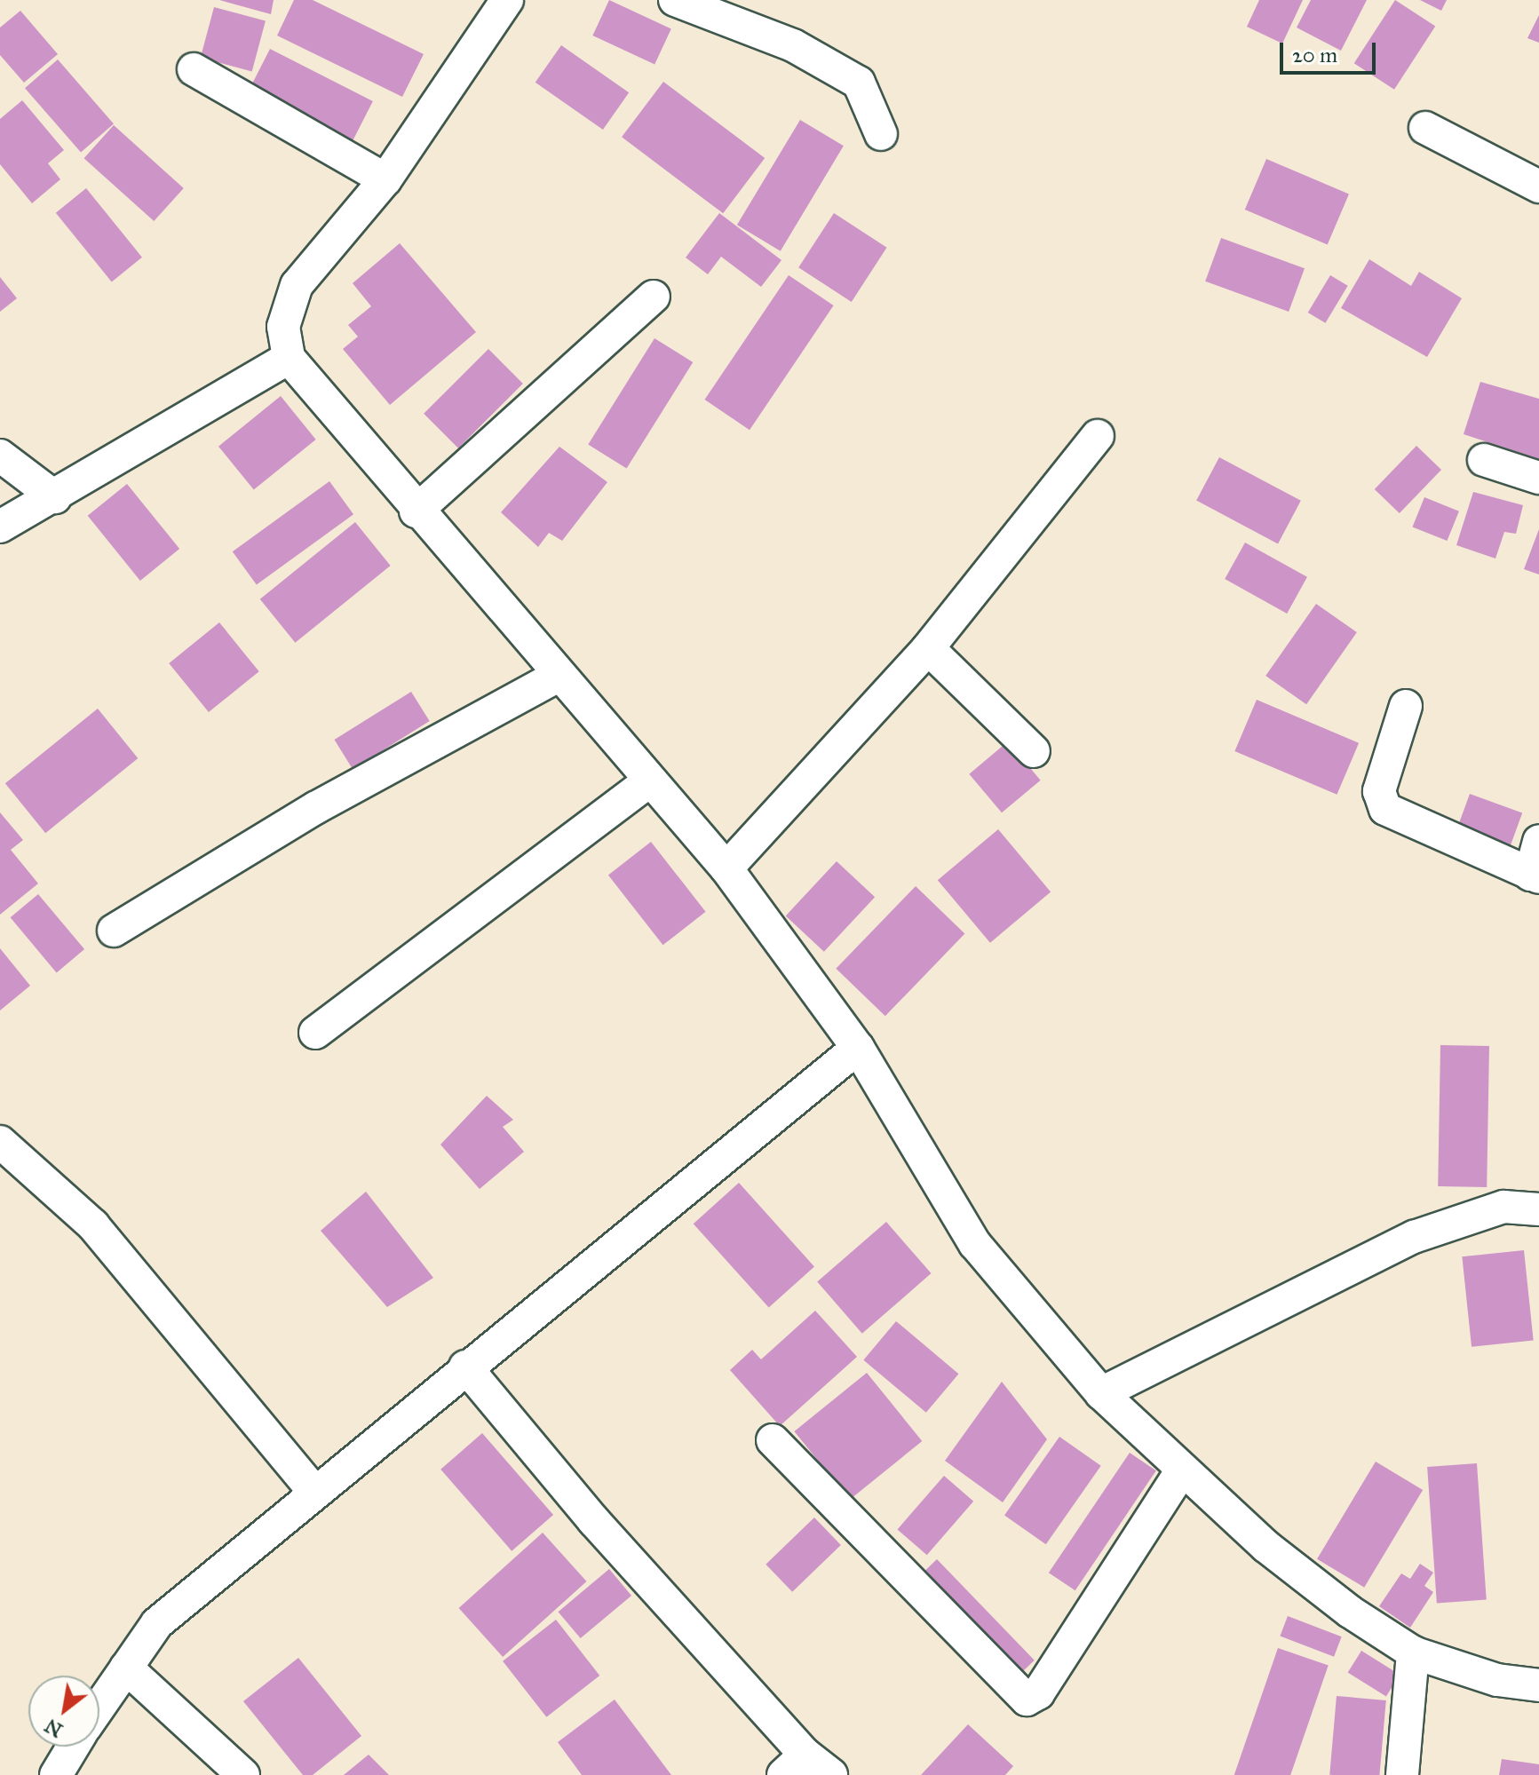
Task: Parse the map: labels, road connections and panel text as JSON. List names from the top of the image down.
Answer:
{
  "scale_bar": "20 m",
  "north": "bottom left"
}
